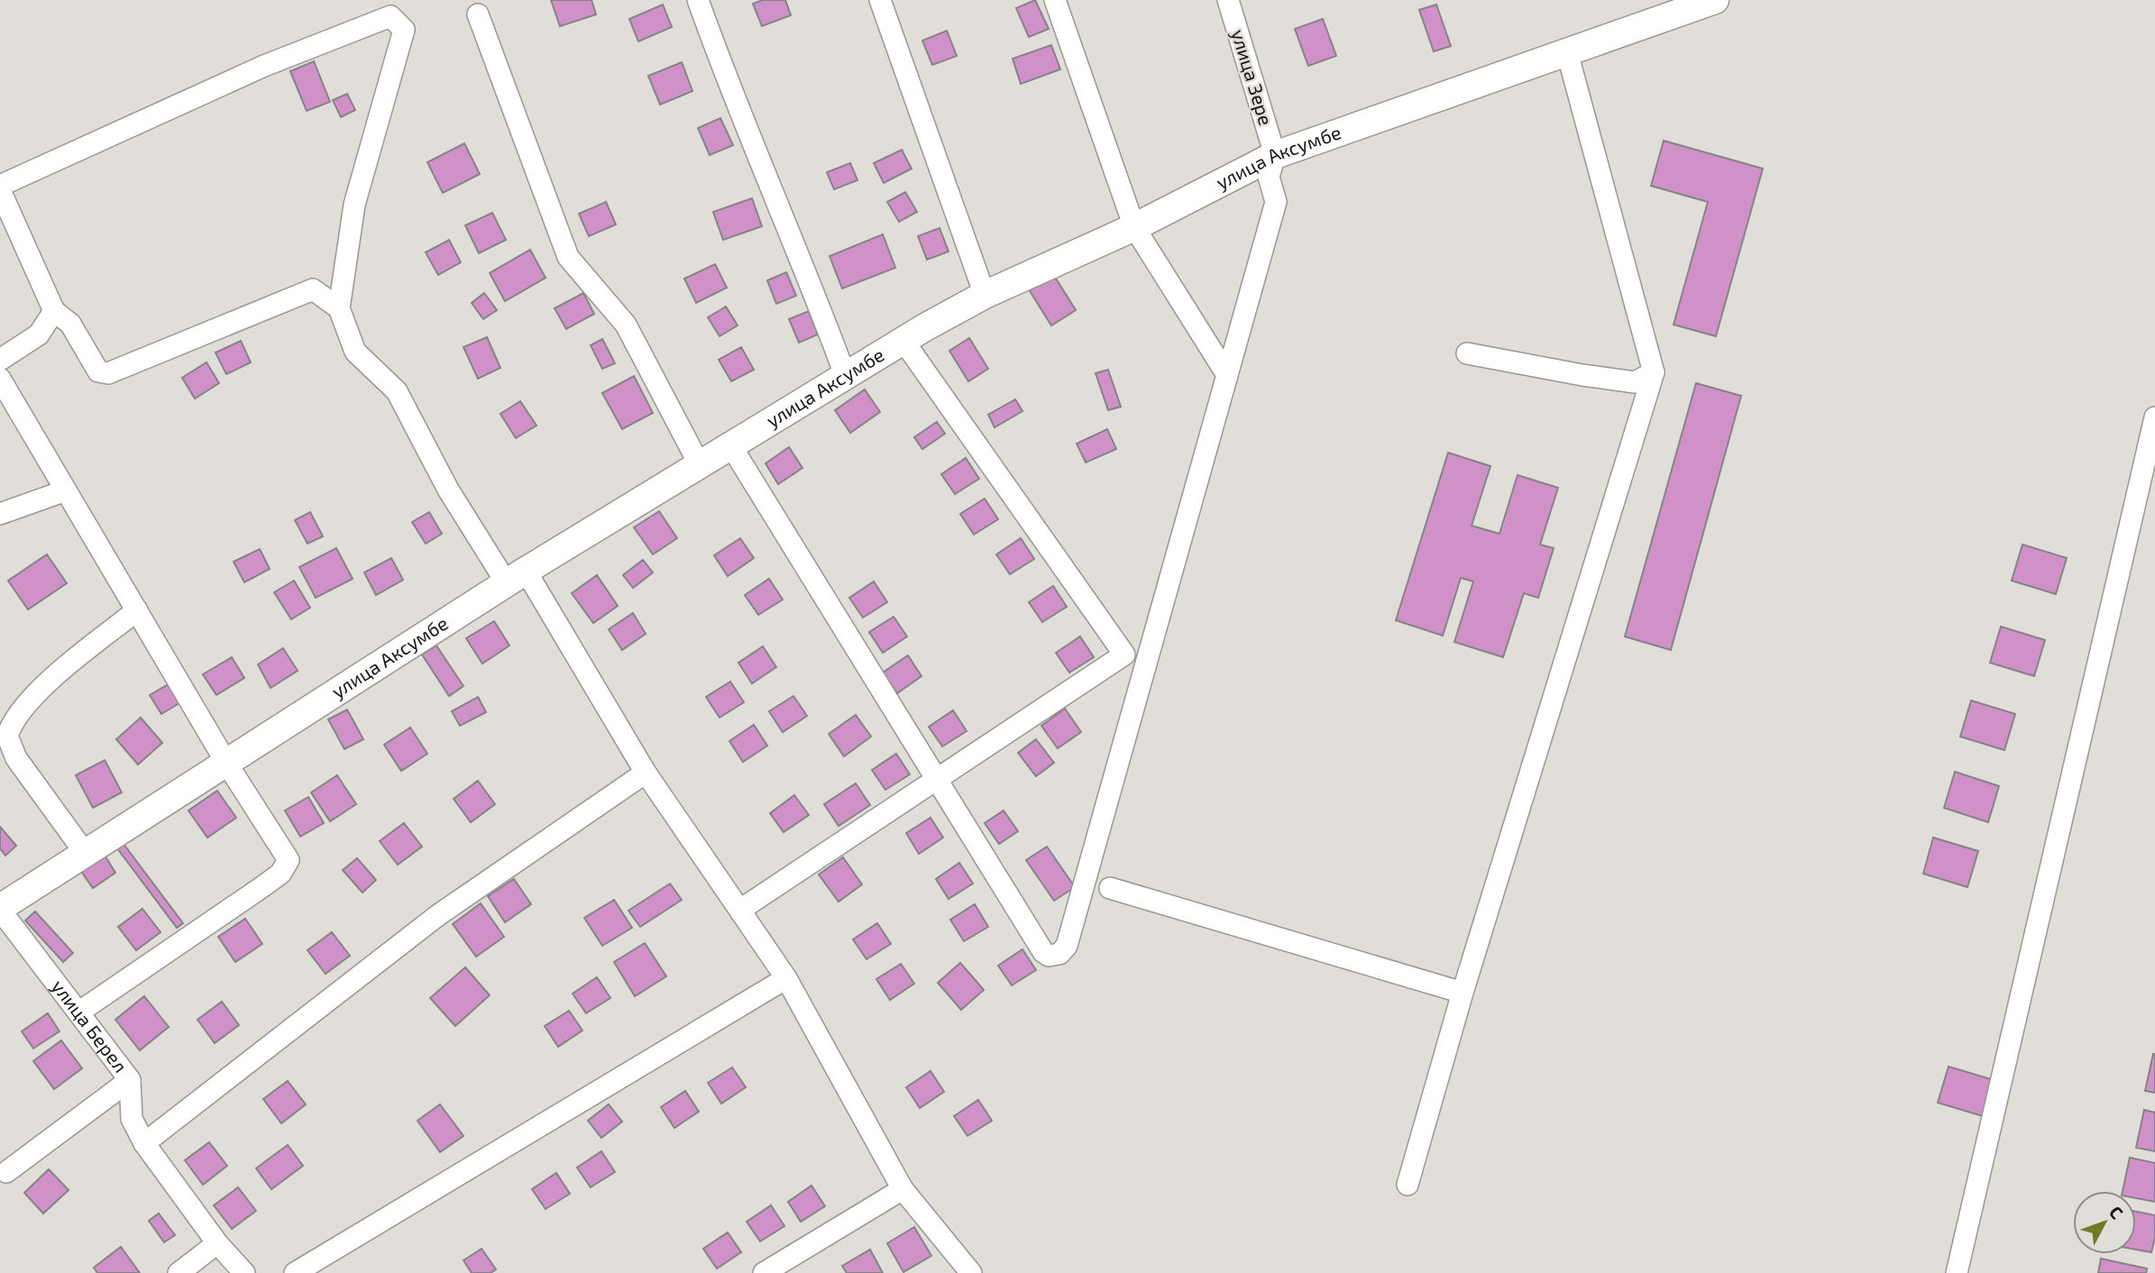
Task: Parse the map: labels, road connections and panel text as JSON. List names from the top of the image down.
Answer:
{
  "streets": {
    "main road": ["улица Аксумбе"],
    "street": ["улица Зере", "улица Берел"]
  },
  "crossings": [
    ["улица Зере", "улица Аксумбе"],
    ["улица Аксумбе", "улица Берел"]
  ],
  "north": "top right"
}
